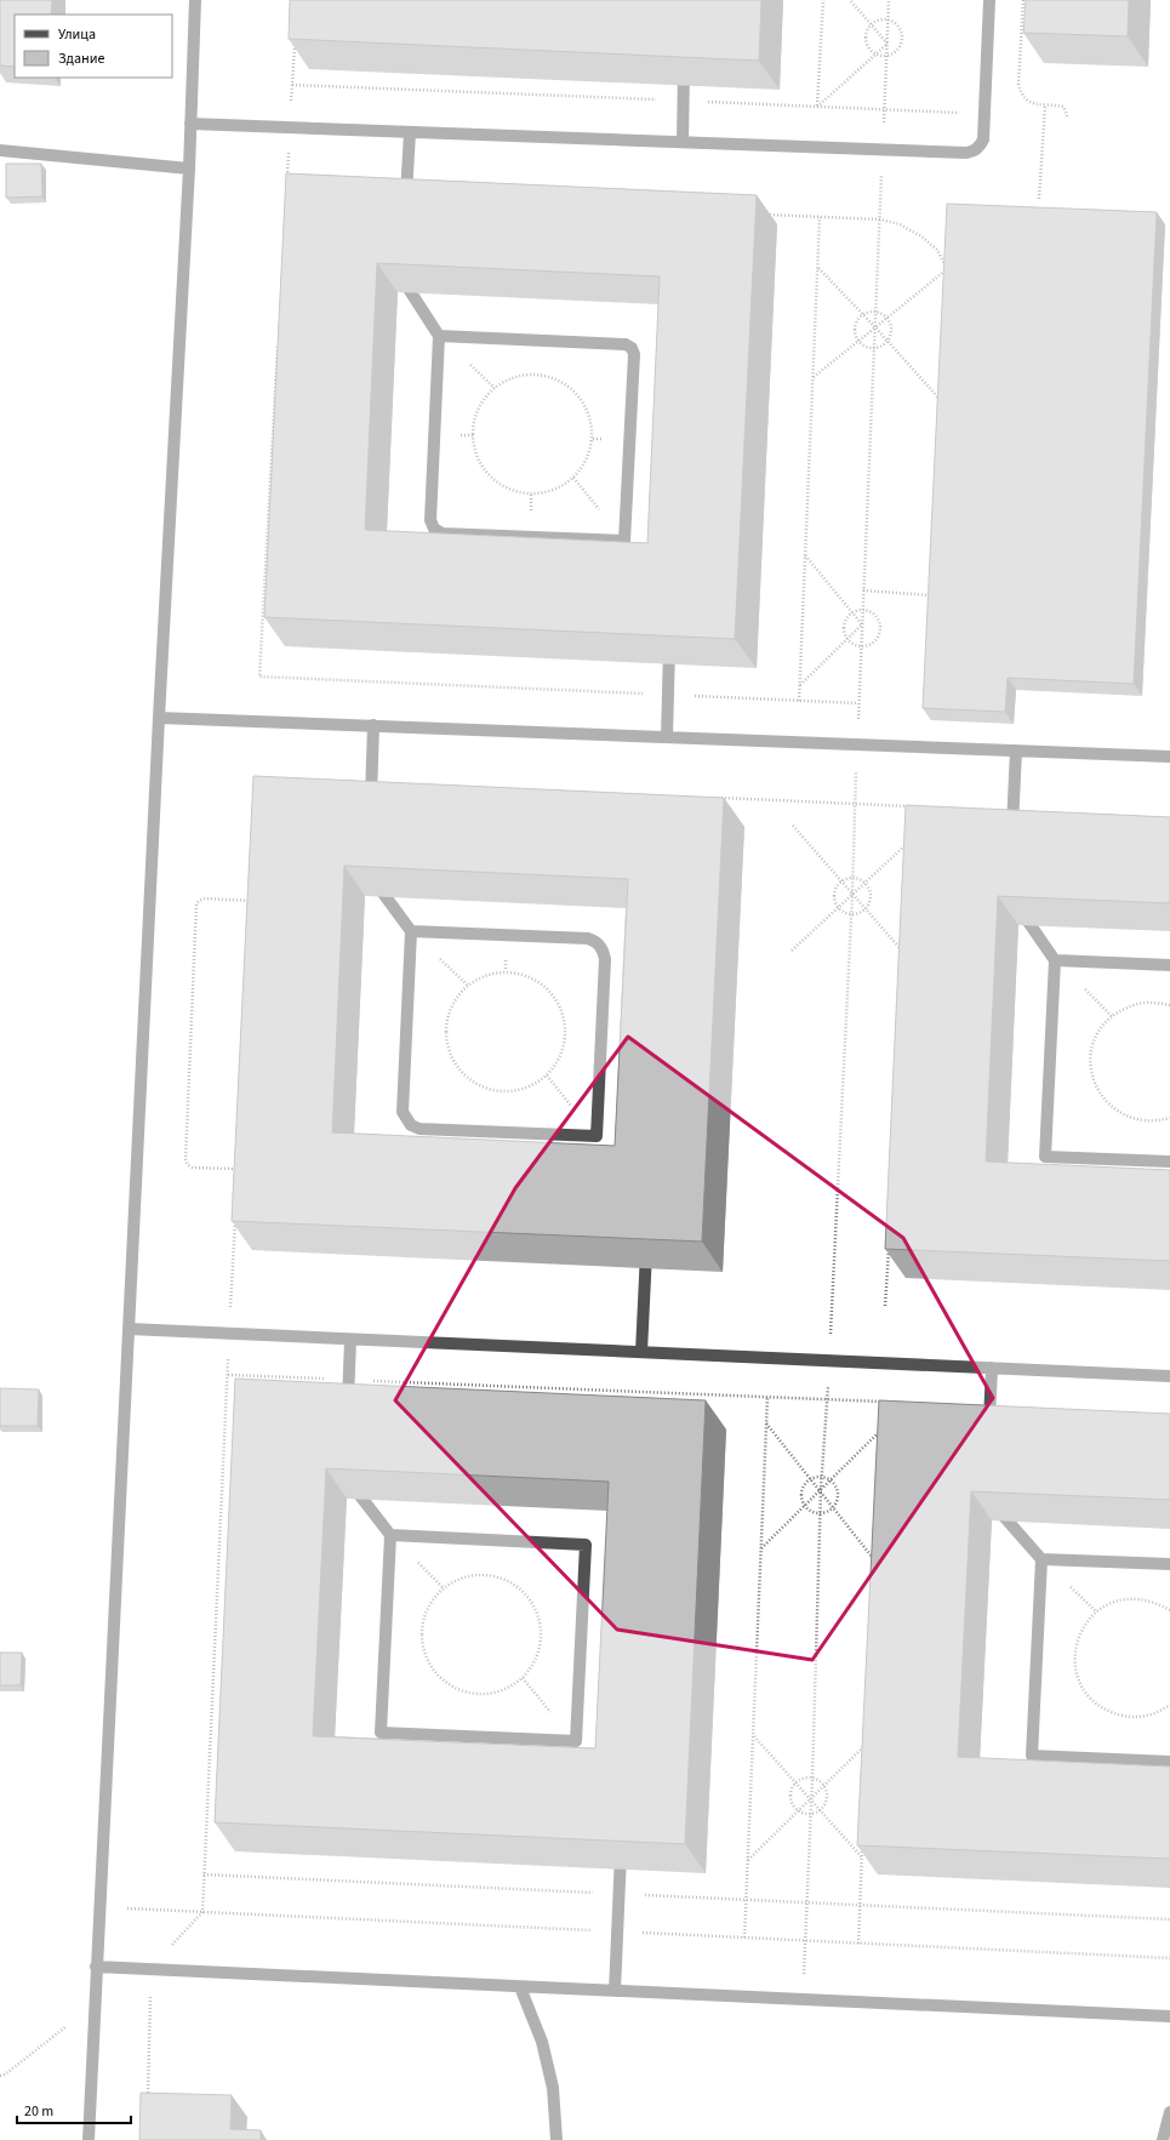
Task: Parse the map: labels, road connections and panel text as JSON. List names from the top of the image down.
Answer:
{
  "legend": ["Улица", "Здание"],
  "scale_bar": "20 m"
}
